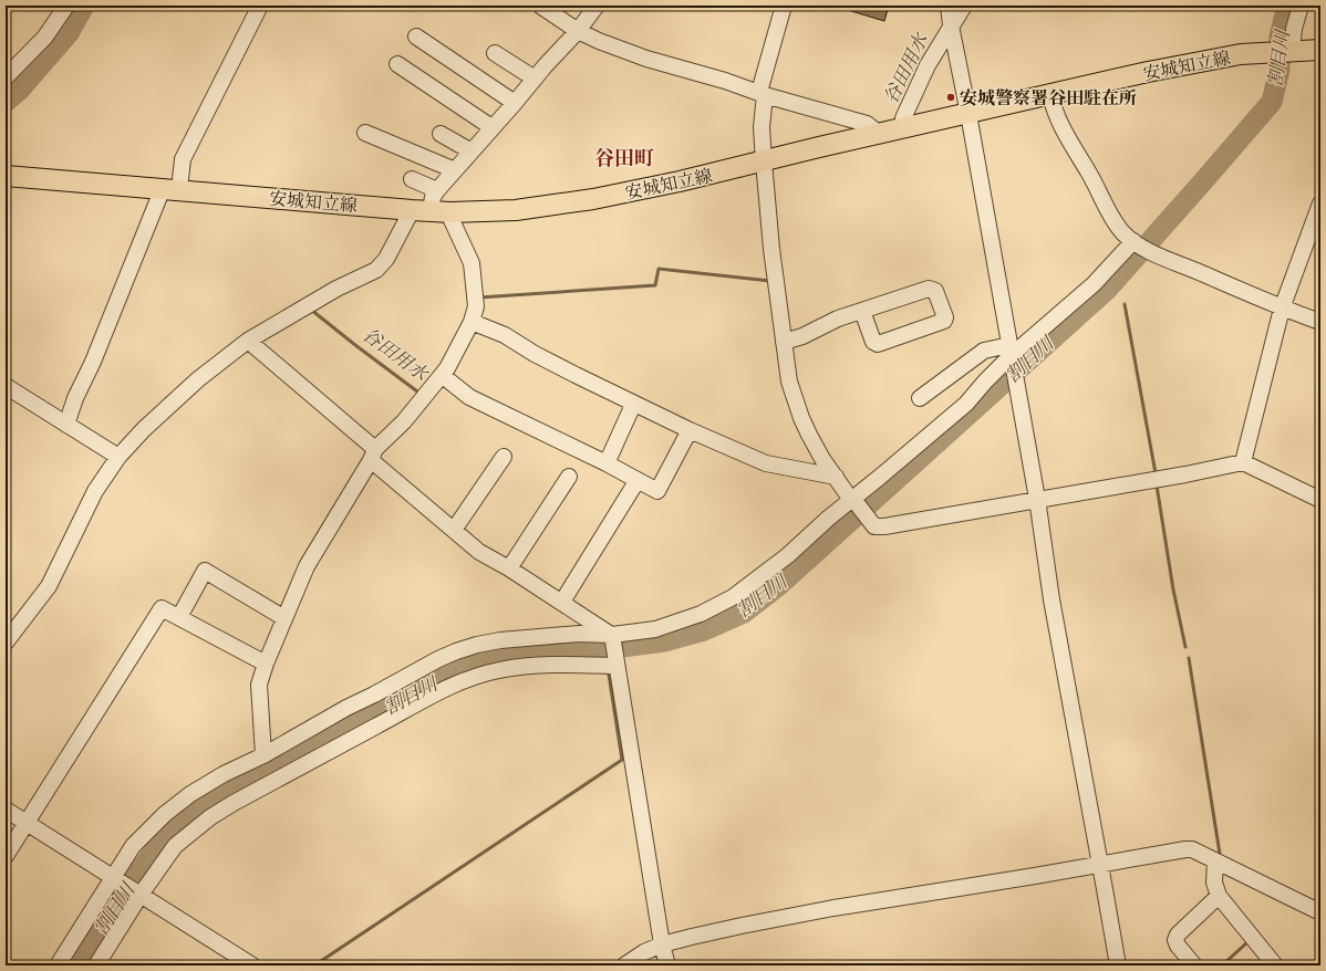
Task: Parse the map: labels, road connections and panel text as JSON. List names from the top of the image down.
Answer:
{
  "streets": {
    "main road": ["安城知立線"]
  },
  "districts": ["谷田町"],
  "water": ["割目川", "谷田用水"],
  "places": ["安城警察署谷田駐在所"]
}
